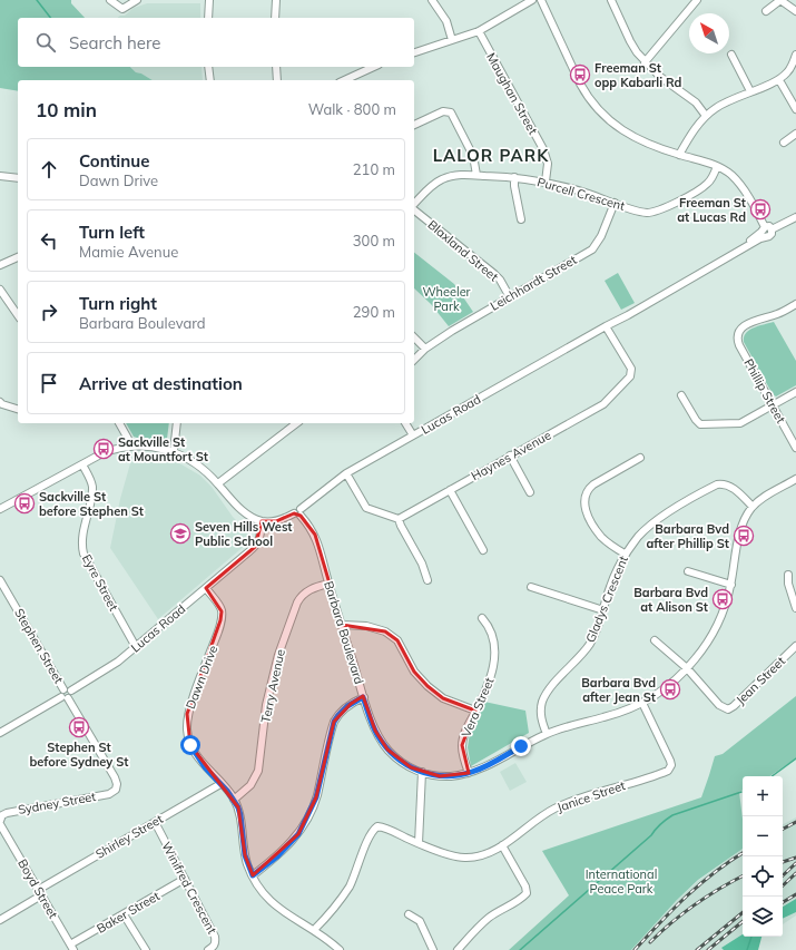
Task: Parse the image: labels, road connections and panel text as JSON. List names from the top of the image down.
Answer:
{
  "streets": {
    "street": [
      "Maughan Street",
      "Purcell Crescent",
      "Blaxland Street",
      "Leichhardt Street",
      "Phillip Street",
      "Lucas Road",
      "Haynes Avenue",
      "Eyre Street",
      "Gladys Crescent",
      "Barbara Boulevard",
      "Stephen Street",
      "Dawn Drive",
      "Jean Street",
      "Terry Avenue",
      "Vera Street",
      "Janice Street",
      "Sydney Street",
      "Shirley Street",
      "Winifred Crescent",
      "Boyd Street",
      "Baker Street"
    ]
  },
  "crossings": [
    ["Maughan Street", "Purcell Crescent"],
    ["Purcell Crescent", "Leichhardt Street"],
    ["Blaxland Street", "Leichhardt Street"],
    ["Lucas Road", "Haynes Avenue"],
    ["Lucas Road", "Eyre Street"],
    ["Lucas Road", "Barbara Boulevard"],
    ["Lucas Road", "Stephen Street"],
    ["Lucas Road", "Dawn Drive"],
    ["Gladys Crescent", "Barbara Boulevard"],
    ["Barbara Boulevard", "Jean Street"],
    ["Barbara Boulevard", "Terry Avenue"],
    ["Barbara Boulevard", "Vera Street"],
    ["Barbara Boulevard", "Janice Street"],
    ["Stephen Street", "Sydney Street"],
    ["Dawn Drive", "Terry Avenue"],
    ["Dawn Drive", "Janice Street"],
    ["Dawn Drive", "Shirley Street"],
    ["Sydney Street", "Boyd Street"],
    ["Shirley Street", "Winifred Crescent"],
    ["Shirley Street", "Boyd Street"],
    ["Winifred Crescent", "Baker Street"],
    ["Boyd Street", "Baker Street"]
  ],
  "districts": ["LALOR PARK"],
  "parks": ["Wheeler Park", "International Peace Park"],
  "places": {
    "bus stop": [
      "Freeman St opp Kabarli Rd",
      "Freeman St at Lucas Rd",
      "Sackville St at Mountfort St",
      "Sackville St before Stephen St",
      "Barbara Bvd after Phillip St",
      "Barbara Bvd at Alison St",
      "Barbara Bvd after Jean St",
      "Stephen St before Sydney St"
    ],
    "school or university": ["Seven Hills West Public School"]
  },
  "north": "top left",
  "page": {
    "search": "Search here",
    "heading": ["10 min", "Walk · 800 m"],
    "list": [
      ["Continue", "Dawn Drive", "210 m"],
      ["Turn left", "Mamie Avenue", "300 m"],
      ["Turn right", "Barbara Boulevard", "290 m"],
      "Arrive at destination"
    ],
    "map_buttons": ["+", "−"]
  }
}
